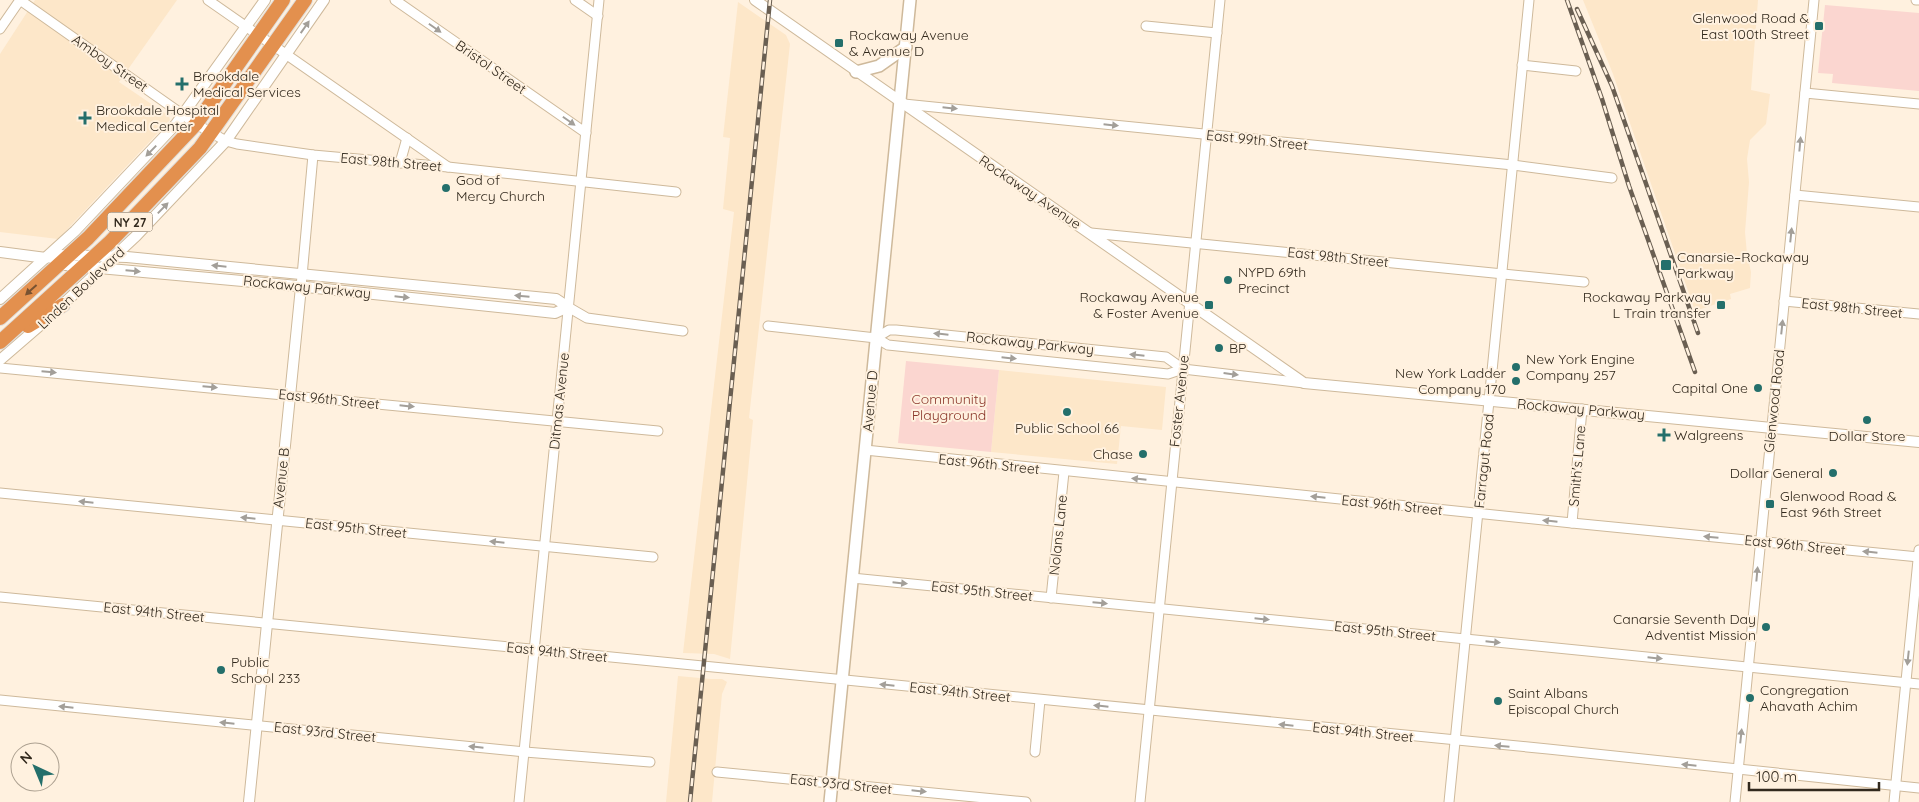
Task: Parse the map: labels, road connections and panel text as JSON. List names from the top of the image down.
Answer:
{
  "streets": {
    "highway": ["NY 27", "Linden Boulevard"],
    "main road": ["Avenue D"],
    "street": [
      "Amboy Street",
      "Bristol Street",
      "East 99th Street",
      "East 98th Street",
      "Rockaway Avenue",
      "Rockaway Parkway",
      "East 96th Street",
      "Ditmas Avenue",
      "Foster Avenue",
      "Glenwood Road",
      "Farragut Road",
      "Smith's Lane",
      "Avenue B",
      "East 95th Street",
      "Nolans Lane",
      "East 94th Street",
      "East 93rd Street"
    ]
  },
  "crossings": [
    ["Amboy Street", "East 98th Street"],
    ["Amboy Street", "NY 27"],
    ["Amboy Street", "Linden Boulevard"],
    ["Bristol Street", "Ditmas Avenue"],
    ["East 99th Street", "Rockaway Avenue"],
    ["East 99th Street", "Avenue D"],
    ["East 99th Street", "Foster Avenue"],
    ["East 99th Street", "Farragut Road"],
    ["East 98th Street", "Rockaway Avenue"],
    ["East 98th Street", "Linden Boulevard"],
    ["East 98th Street", "Ditmas Avenue"],
    ["East 98th Street", "Foster Avenue"],
    ["East 98th Street", "Glenwood Road"],
    ["East 98th Street", "Farragut Road"],
    ["East 98th Street", "Avenue B"],
    ["Rockaway Avenue", "Rockaway Parkway"],
    ["Rockaway Avenue", "Avenue D"],
    ["Rockaway Avenue", "Foster Avenue"],
    ["NY 27", "Rockaway Parkway"],
    ["Rockaway Parkway", "Linden Boulevard"],
    ["Rockaway Parkway", "Ditmas Avenue"],
    ["Rockaway Parkway", "Avenue D"],
    ["Rockaway Parkway", "Foster Avenue"],
    ["Rockaway Parkway", "Glenwood Road"],
    ["Rockaway Parkway", "Farragut Road"],
    ["Rockaway Parkway", "Smith's Lane"],
    ["Rockaway Parkway", "Avenue B"],
    ["East 96th Street", "Ditmas Avenue"],
    ["East 96th Street", "Avenue D"],
    ["East 96th Street", "Foster Avenue"],
    ["East 96th Street", "Glenwood Road"],
    ["East 96th Street", "Farragut Road"],
    ["East 96th Street", "Smith's Lane"],
    ["East 96th Street", "Avenue B"],
    ["East 96th Street", "Nolans Lane"],
    ["Ditmas Avenue", "East 95th Street"],
    ["Ditmas Avenue", "East 94th Street"],
    ["Ditmas Avenue", "East 93rd Street"],
    ["Avenue D", "East 95th Street"],
    ["Avenue D", "East 94th Street"],
    ["Avenue D", "East 93rd Street"],
    ["Foster Avenue", "East 95th Street"],
    ["Foster Avenue", "East 94th Street"],
    ["Glenwood Road", "East 95th Street"],
    ["Glenwood Road", "East 94th Street"],
    ["Farragut Road", "East 95th Street"],
    ["Farragut Road", "East 94th Street"],
    ["Avenue B", "East 95th Street"],
    ["Avenue B", "East 94th Street"],
    ["Avenue B", "East 93rd Street"],
    ["East 95th Street", "Nolans Lane"]
  ],
  "one_way": [
    "Bristol Street",
    "East 99th Street",
    "Glenwood Road",
    "East 94th Street"
  ],
  "parks": ["Community Playground"],
  "places": {
    "transit": [
      "Glenwood Road & East 100th Street",
      "Rockaway Avenue & Avenue D",
      "Canarsie–Rockaway Parkway",
      "Rockaway Avenue & Foster Avenue",
      "Rockaway Parkway L Train transfer",
      "Glenwood Road & East 96th Street"
    ],
    "health": ["Brookdale Medical Services", "Brookdale Hospital Medical Center", "Walgreens"],
    "other": [
      "God of Mercy Church",
      "NYPD 69th Precinct",
      "BP",
      "New York Engine Company 257",
      "New York Ladder Company 170",
      "Capital One",
      "Public School 66",
      "Dollar Store",
      "Chase",
      "Dollar General",
      "Canarsie Seventh Day Adventist Mission",
      "Public School 233",
      "Congregation Ahavath Achim",
      "Saint Albans Episcopal Church"
    ]
  },
  "scale_bar": "100 m",
  "north": "top left"
}
